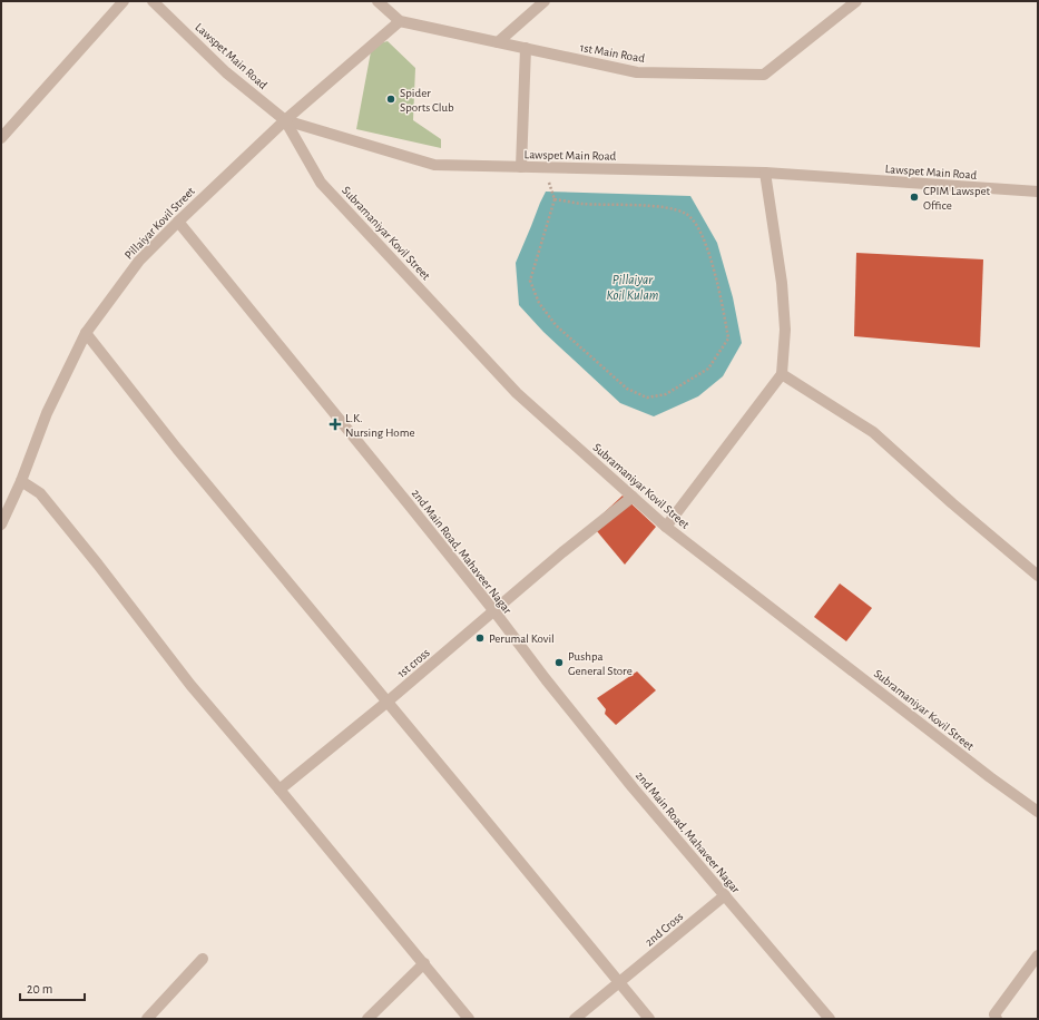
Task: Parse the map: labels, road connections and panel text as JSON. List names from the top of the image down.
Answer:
{
  "streets": {
    "street": [
      "1st Main Road",
      "Lawspet Main Road",
      "Pillaiyar Kovil Street",
      "Subramaniyar Kovil Street",
      "2nd Main Road, Mahaveer Nagar",
      "1st cross",
      "2nd Cross"
    ]
  },
  "crossings": [
    ["1st Main Road", "Pillaiyar Kovil Street"],
    ["Lawspet Main Road", "Pillaiyar Kovil Street"],
    ["Lawspet Main Road", "Subramaniyar Kovil Street"],
    ["Pillaiyar Kovil Street", "Subramaniyar Kovil Street"],
    ["Pillaiyar Kovil Street", "2nd Main Road, Mahaveer Nagar"],
    ["Subramaniyar Kovil Street", "1st cross"],
    ["2nd Main Road, Mahaveer Nagar", "1st cross"],
    ["2nd Main Road, Mahaveer Nagar", "2nd Cross"]
  ],
  "water": ["Pillaiyar Koil Kulam"],
  "places": {
    "other": [
      "Spider Sports Club",
      "CPIM Lawspet Office",
      "Perumal Kovil",
      "Pushpa General Store"
    ],
    "health": ["L.K. Nursing Home"]
  },
  "scale_bar": "20 m"
}
